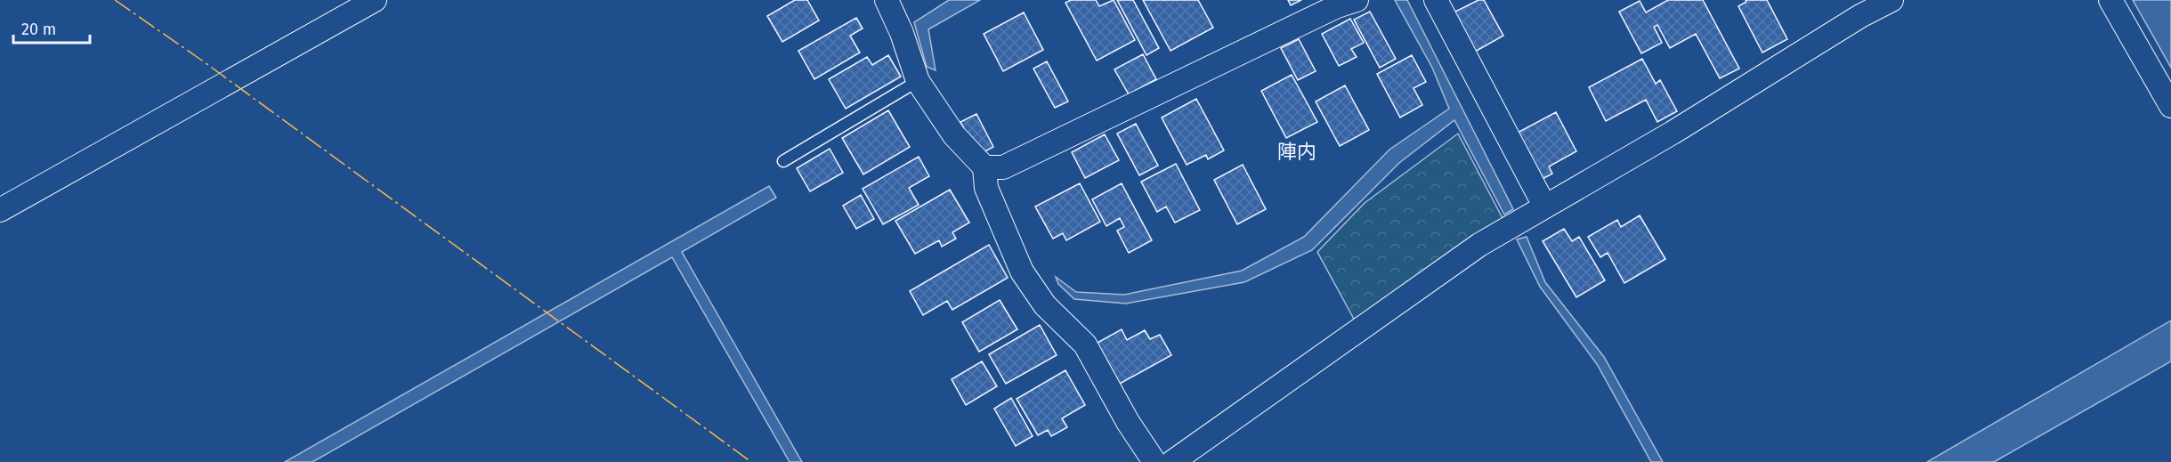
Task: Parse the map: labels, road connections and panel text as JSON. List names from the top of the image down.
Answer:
{
  "districts": ["陣内"],
  "scale_bar": "20 m"
}
